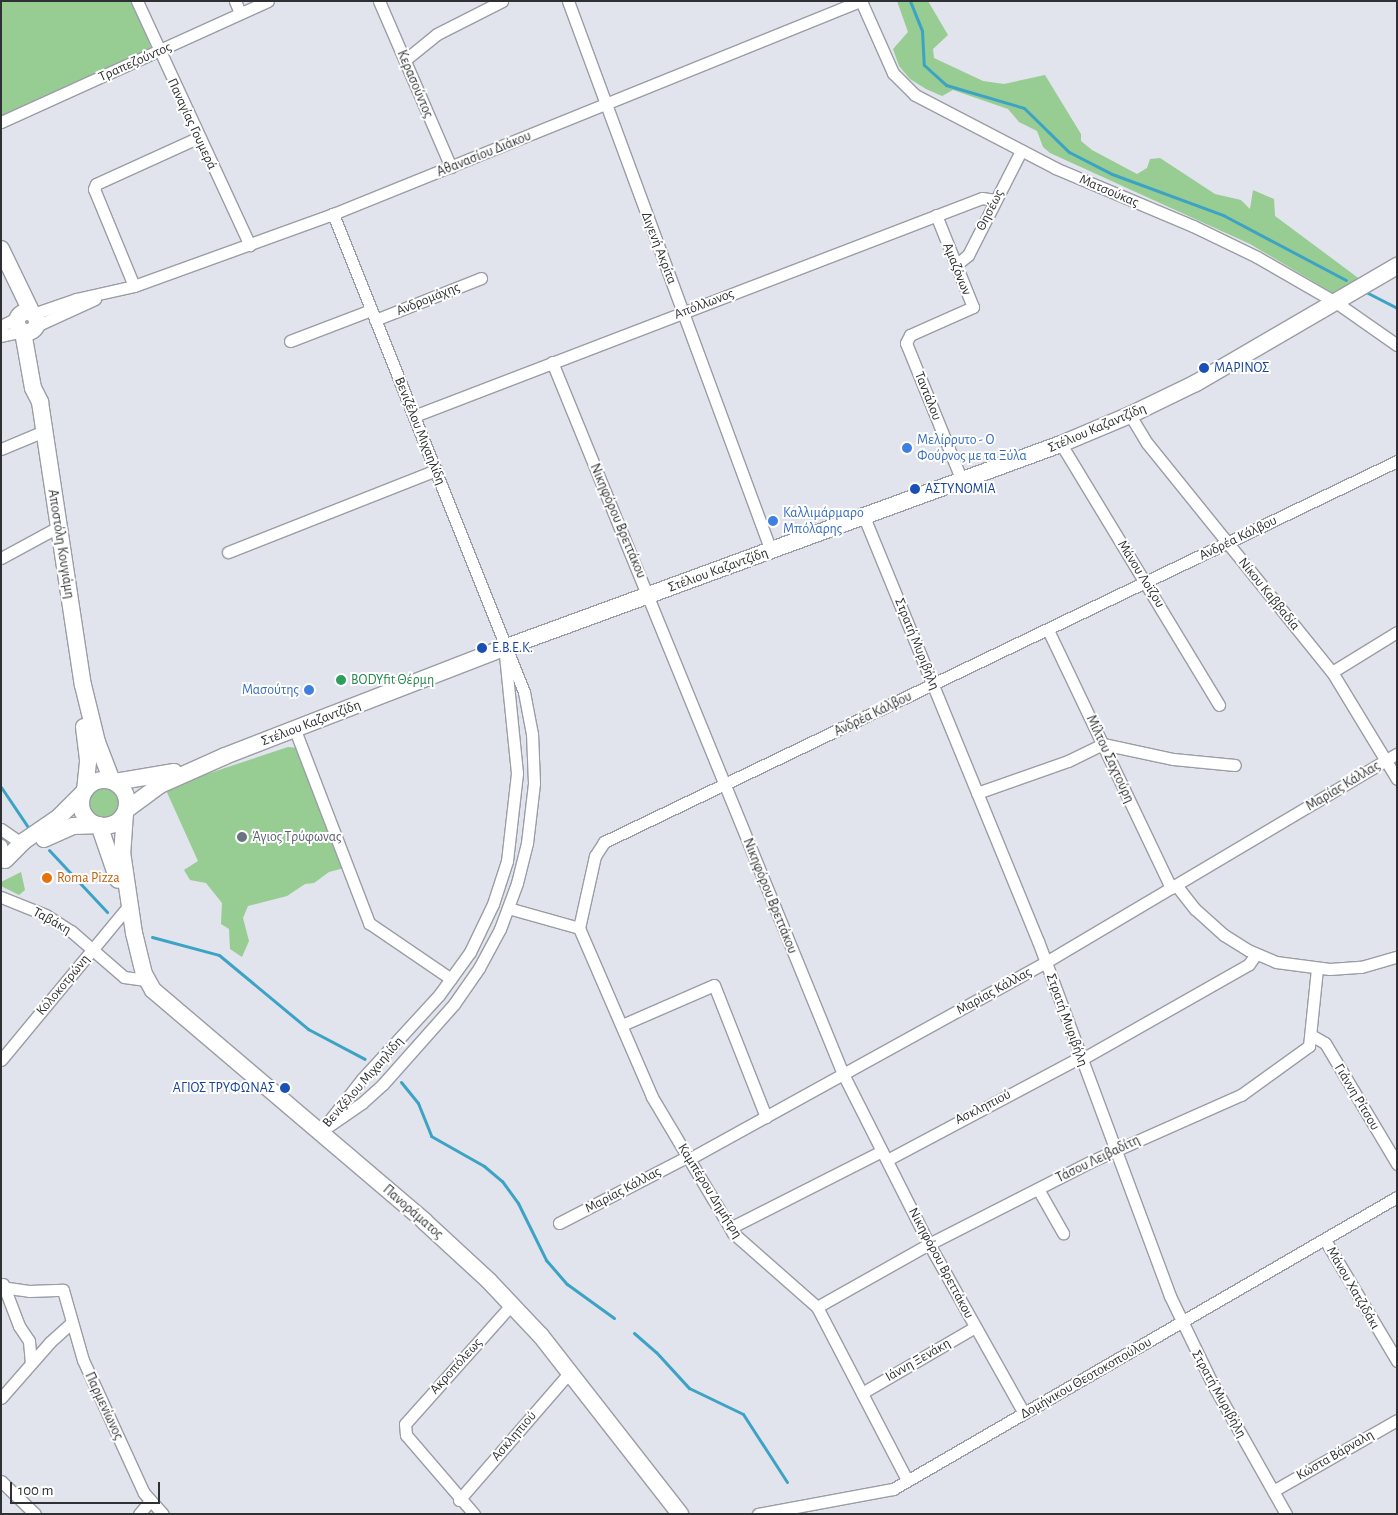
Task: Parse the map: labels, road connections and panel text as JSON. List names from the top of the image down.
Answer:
{
  "streets": {
    "main road": ["Στέλιου Καζαντζίδη", "Αποστόλη Κουγιάμη", "Πανοράματος"],
    "street": [
      "Τραπεζούντος",
      "Κερασούντος",
      "Παναγίας Γουμερά",
      "Αθανασίου Διάκου",
      "Ματσούκας",
      "Θησέως",
      "Διγενή Ακρίτα",
      "Αμαζόνων",
      "Ανδρομάχης",
      "Απόλλωνος",
      "Ταντάλου",
      "Βενιζέλου Μιχαηλίδη",
      "Νικηφόρου Βρεττάκου",
      "Ανδρέα Κάλβου",
      "Μάνου Λοϊζου",
      "Νίκου Καββαδία",
      "Στρατή Μυριβήλη",
      "Μίλτου Σαχτούρη",
      "Μαρίας Κάλλας",
      "Ταβάκη",
      "Κολοκοτρώνη",
      "Γιάννη Ρίτσου",
      "Ασκληπιού",
      "Τάσου Λειβαδίτη",
      "Καμπέρου Δημήτρη",
      "Μάνου Χατζιδάκι",
      "Ιάννη Ξενάκη",
      "Ακροπόλεως",
      "Δομήνικου Θεοτοκοπούλου",
      "Παρμενίωνος",
      "Κώστα Βάρναλη"
    ]
  },
  "crossings": [
    ["Τραπεζούντος", "Παναγίας Γουμερά"],
    ["Κερασούντος", "Αθανασίου Διάκου"],
    ["Παναγίας Γουμερά", "Αθανασίου Διάκου"],
    ["Αθανασίου Διάκου", "Ματσούκας"],
    ["Αθανασίου Διάκου", "Διγενή Ακρίτα"],
    ["Αθανασίου Διάκου", "Βενιζέλου Μιχαηλίδη"],
    ["Αθανασίου Διάκου", "Αποστόλη Κουγιάμη"],
    ["Ματσούκας", "Θησέως"],
    ["Ματσούκας", "Στέλιου Καζαντζίδη"],
    ["Θησέως", "Αμαζόνων"],
    ["Θησέως", "Απόλλωνος"],
    ["Διγενή Ακρίτα", "Απόλλωνος"],
    ["Διγενή Ακρίτα", "Στέλιου Καζαντζίδη"],
    ["Αμαζόνων", "Απόλλωνος"],
    ["Αμαζόνων", "Ταντάλου"],
    ["Ανδρομάχης", "Βενιζέλου Μιχαηλίδη"],
    ["Απόλλωνος", "Βενιζέλου Μιχαηλίδη"],
    ["Απόλλωνος", "Νικηφόρου Βρεττάκου"],
    ["Ταντάλου", "Στέλιου Καζαντζίδη"],
    ["Στέλιου Καζαντζίδη", "Βενιζέλου Μιχαηλίδη"],
    ["Στέλιου Καζαντζίδη", "Νικηφόρου Βρεττάκου"],
    ["Στέλιου Καζαντζίδη", "Αποστόλη Κουγιάμη"],
    ["Στέλιου Καζαντζίδη", "Μάνου Λοϊζου"],
    ["Στέλιου Καζαντζίδη", "Νίκου Καββαδία"],
    ["Στέλιου Καζαντζίδη", "Στρατή Μυριβήλη"],
    ["Στέλιου Καζαντζίδη", "Πανοράματος"],
    ["Βενιζέλου Μιχαηλίδη", "Πανοράματος"],
    ["Νικηφόρου Βρεττάκου", "Ανδρέα Κάλβου"],
    ["Νικηφόρου Βρεττάκου", "Μαρίας Κάλλας"],
    ["Νικηφόρου Βρεττάκου", "Ασκληπιού"],
    ["Νικηφόρου Βρεττάκου", "Τάσου Λειβαδίτη"],
    ["Νικηφόρου Βρεττάκου", "Ιάννη Ξενάκη"],
    ["Νικηφόρου Βρεττάκου", "Δομήνικου Θεοτοκοπούλου"],
    ["Ανδρέα Κάλβου", "Μάνου Λοϊζου"],
    ["Ανδρέα Κάλβου", "Νίκου Καββαδία"],
    ["Ανδρέα Κάλβου", "Στρατή Μυριβήλη"],
    ["Ανδρέα Κάλβου", "Μίλτου Σαχτούρη"],
    ["Ανδρέα Κάλβου", "Καμπέρου Δημήτρη"],
    ["Αποστόλη Κουγιάμη", "Πανοράματος"],
    ["Νίκου Καββαδία", "Μαρίας Κάλλας"],
    ["Στρατή Μυριβήλη", "Μαρίας Κάλλας"],
    ["Στρατή Μυριβήλη", "Ασκληπιού"],
    ["Στρατή Μυριβήλη", "Τάσου Λειβαδίτη"],
    ["Στρατή Μυριβήλη", "Δομήνικου Θεοτοκοπούλου"],
    ["Στρατή Μυριβήλη", "Κώστα Βάρναλη"],
    ["Μίλτου Σαχτούρη", "Μαρίας Κάλλας"],
    ["Μίλτου Σαχτούρη", "Ασκληπιού"],
    ["Μίλτου Σαχτούρη", "Τάσου Λειβαδίτη"],
    ["Μαρίας Κάλλας", "Καμπέρου Δημήτρη"],
    ["Ταβάκη", "Κολοκοτρώνη"],
    ["Ταβάκη", "Πανοράματος"],
    ["Κολοκοτρώνη", "Πανοράματος"],
    ["Γιάννη Ρίτσου", "Τάσου Λειβαδίτη"],
    ["Ασκληπιού", "Καμπέρου Δημήτρη"],
    ["Ασκληπιού", "Πανοράματος"],
    ["Ασκληπιού", "Ακροπόλεως"],
    ["Τάσου Λειβαδίτη", "Καμπέρου Δημήτρη"],
    ["Καμπέρου Δημήτρη", "Ιάννη Ξενάκη"],
    ["Καμπέρου Δημήτρη", "Δομήνικου Θεοτοκοπούλου"],
    ["Πανοράματος", "Ακροπόλεως"],
    ["Μάνου Χατζιδάκι", "Δομήνικου Θεοτοκοπούλου"]
  ],
  "places": [
    "ΜΑΡΙΝΟΣ",
    "Μελίρρυτο - Ο Φούρνος με τα Ξύλα",
    "ΑΣΤΥΝΟΜΙΑ",
    "Καλλιμάρμαρο Μπόλαρης",
    "Ε.Β.Ε.Κ.",
    "BODYfit Θέρμη",
    "Μασούτης",
    "Άγιος Τρύφωνας",
    "Roma Pizza",
    "ΑΓΙΟΣ ΤΡΥΦΩΝΑΣ"
  ],
  "scale_bar": "100 m"
}
